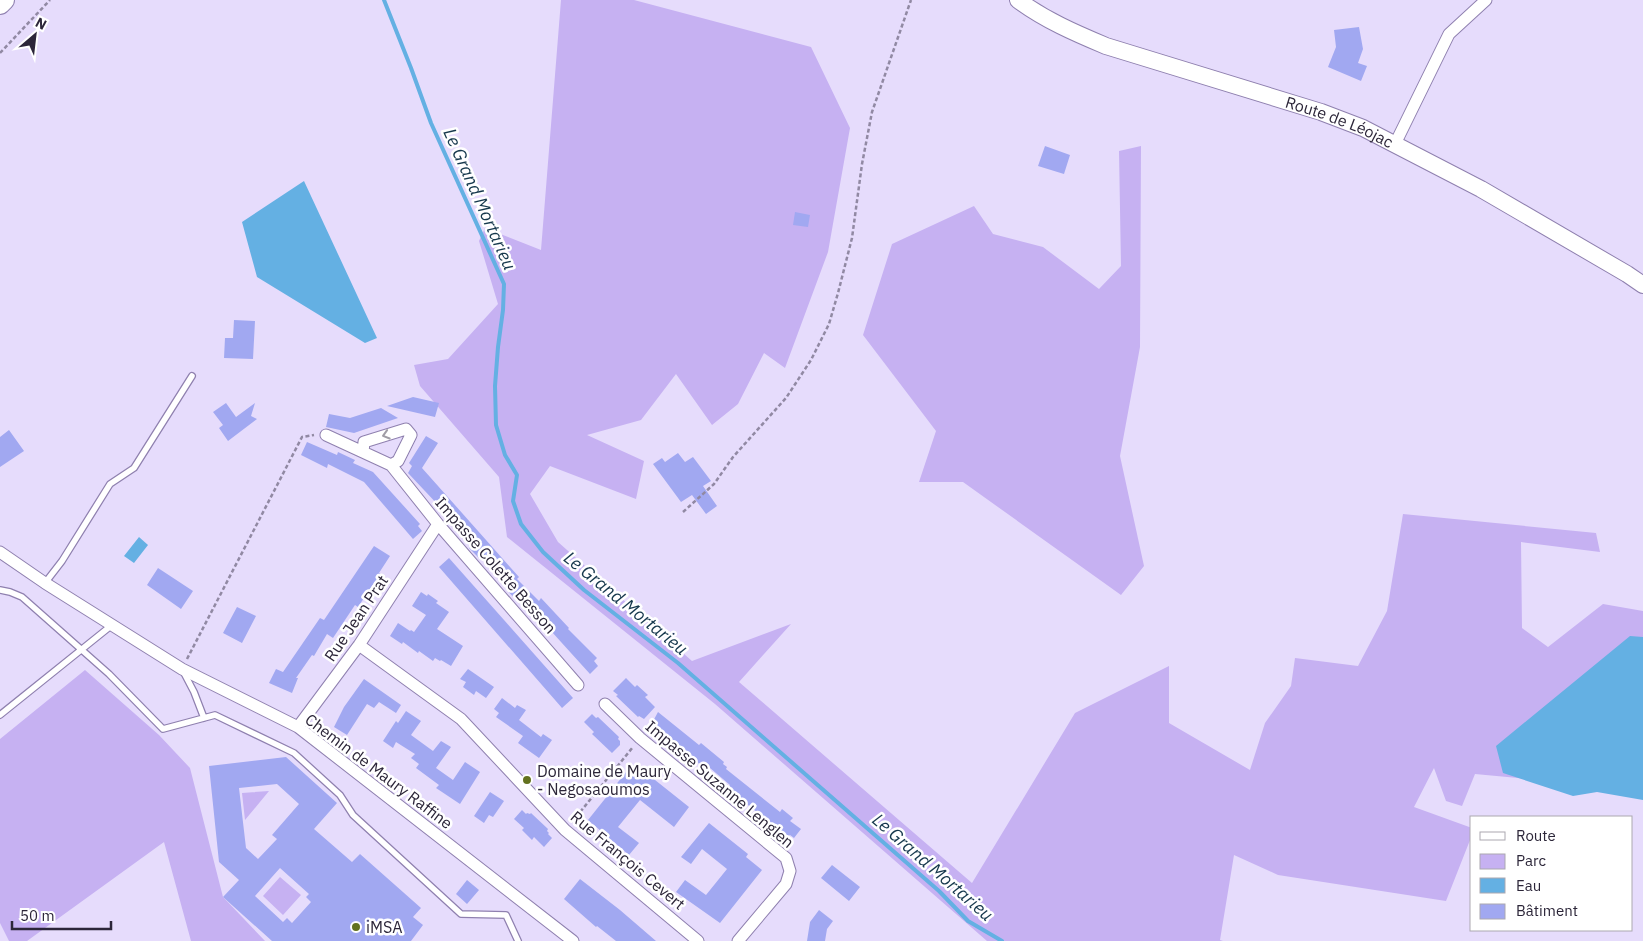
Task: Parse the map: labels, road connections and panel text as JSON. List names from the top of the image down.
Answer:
{
  "streets": {
    "main road": ["Route de Léojac"],
    "street": [
      "Impasse Colette Besson",
      "Rue Jean Prat",
      "Chemin de Maury Raffine",
      "Impasse Suzanne Lenglen",
      "Rue François Cevert"
    ]
  },
  "crossings": [
    ["Impasse Colette Besson", "Rue Jean Prat"],
    ["Rue Jean Prat", "Chemin de Maury Raffine"],
    ["Rue Jean Prat", "Rue François Cevert"]
  ],
  "water": ["Le Grand Mortarieu"],
  "places": ["Domaine de Maury - Negosaoumos", "iMSA"],
  "legend": [
    "Route",
    "Parc",
    "Eau",
    "Bâtiment"
  ],
  "scale_bar": "50 m",
  "north": "top right"
}
